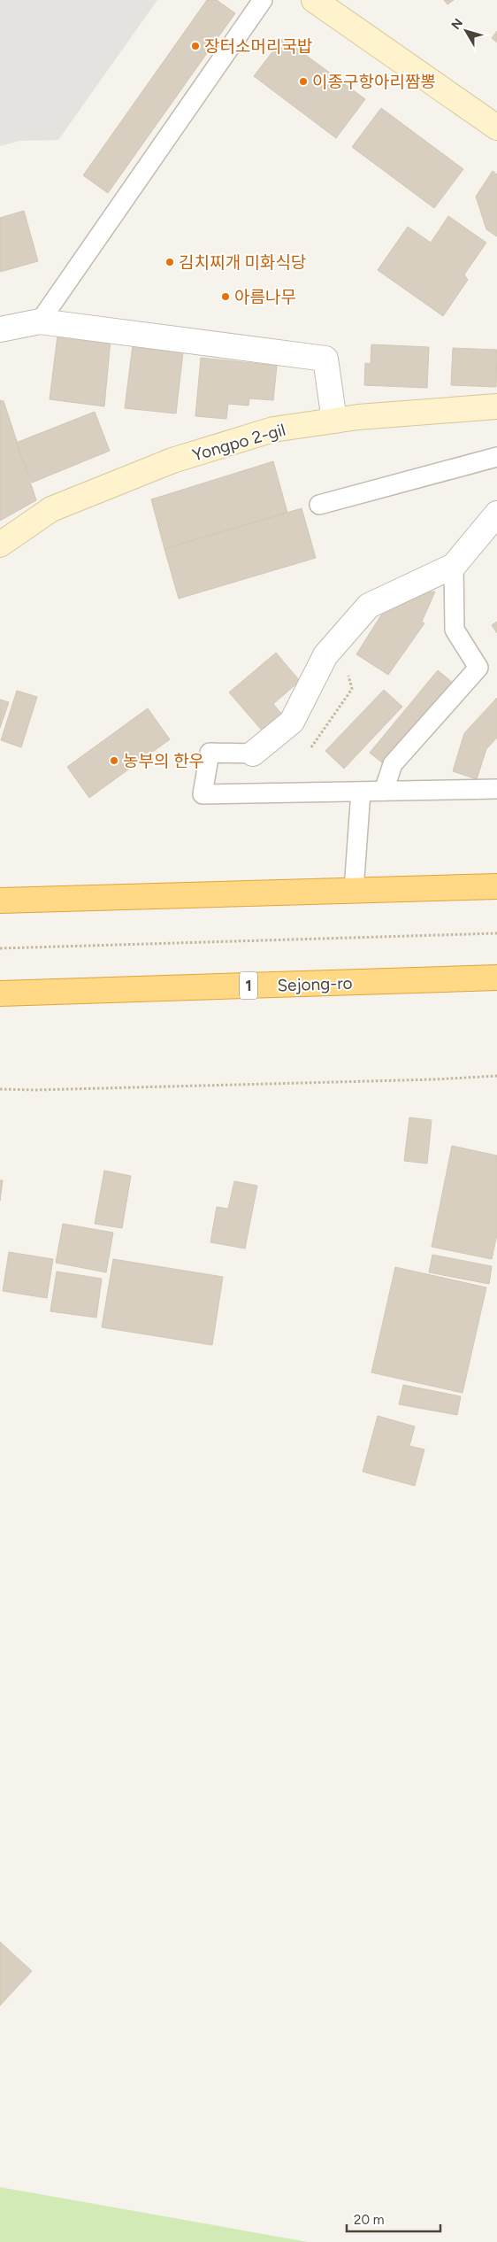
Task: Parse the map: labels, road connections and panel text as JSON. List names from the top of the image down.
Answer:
{
  "streets": {
    "highway": ["Sejong-ro", "1"],
    "main road": ["Yongpo 2-gil"]
  },
  "places": [
    "장터소머리국밥",
    "이종구항아리짬뽕",
    "김치찌개 미화식당",
    "아름나무",
    "농부의 한우"
  ],
  "scale_bar": "20 m",
  "north": "top left"
}
